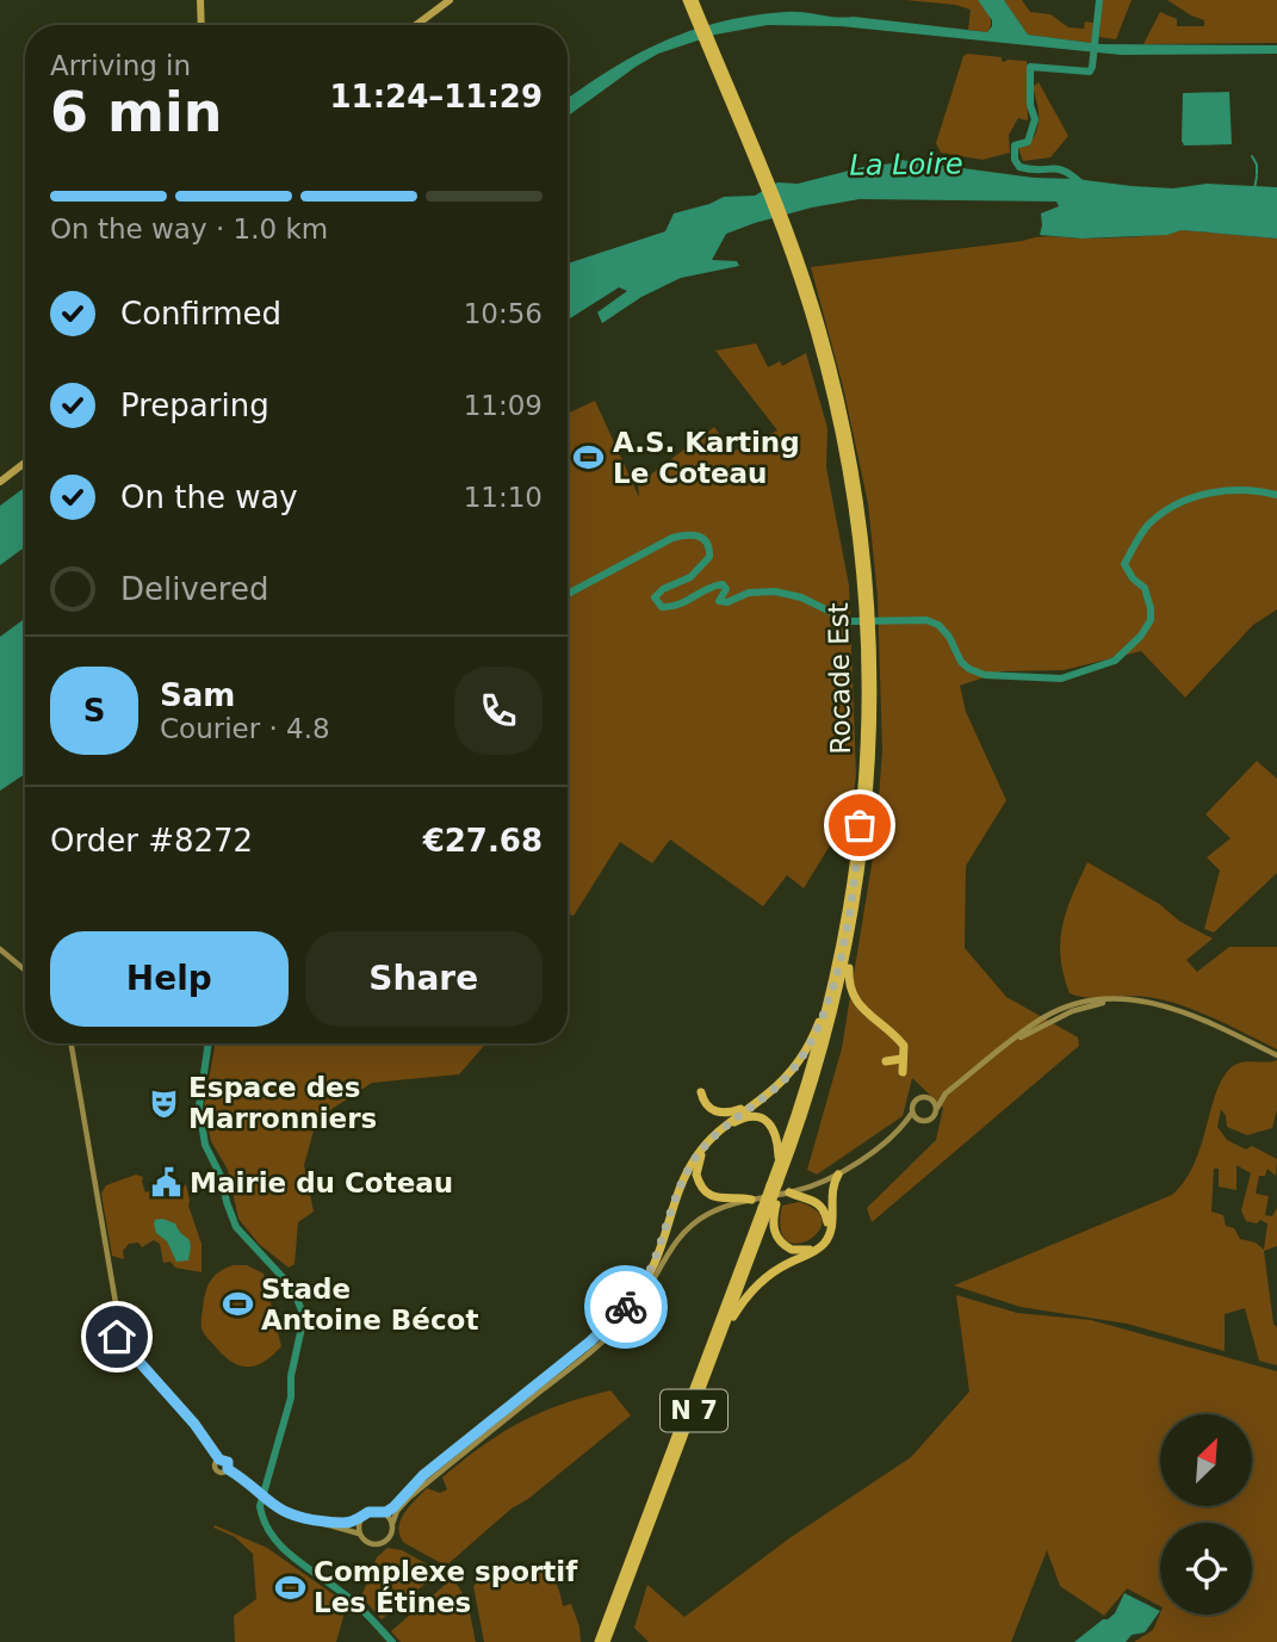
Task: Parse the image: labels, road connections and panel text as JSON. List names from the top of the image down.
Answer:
{
  "streets": {
    "highway": ["Rocade Est", "N 7"]
  },
  "water": ["La Loire"],
  "places": {
    "sports": ["A.S. Karting Le Coteau", "Stade Antoine Bécot", "Complexe sportif Les Étines"],
    "theatre": ["Espace des Marronniers"],
    "public building": ["Mairie du Coteau"]
  },
  "north": "top right",
  "page": {
    "heading": ["6 min", "Arriving in", "11:24–11:29"],
    "panel": [
      "Sam",
      "Courier · 4.8",
      "Order #8272",
      "€27.68"
    ],
    "bar": "On the way · 1.0 km",
    "list": [
      ["Confirmed", "10:56"],
      ["Preparing", "11:09"],
      ["On the way", "11:10"],
      "Delivered"
    ],
    "round": "S",
    "buttons": ["Help", "Share"]
  }
}
